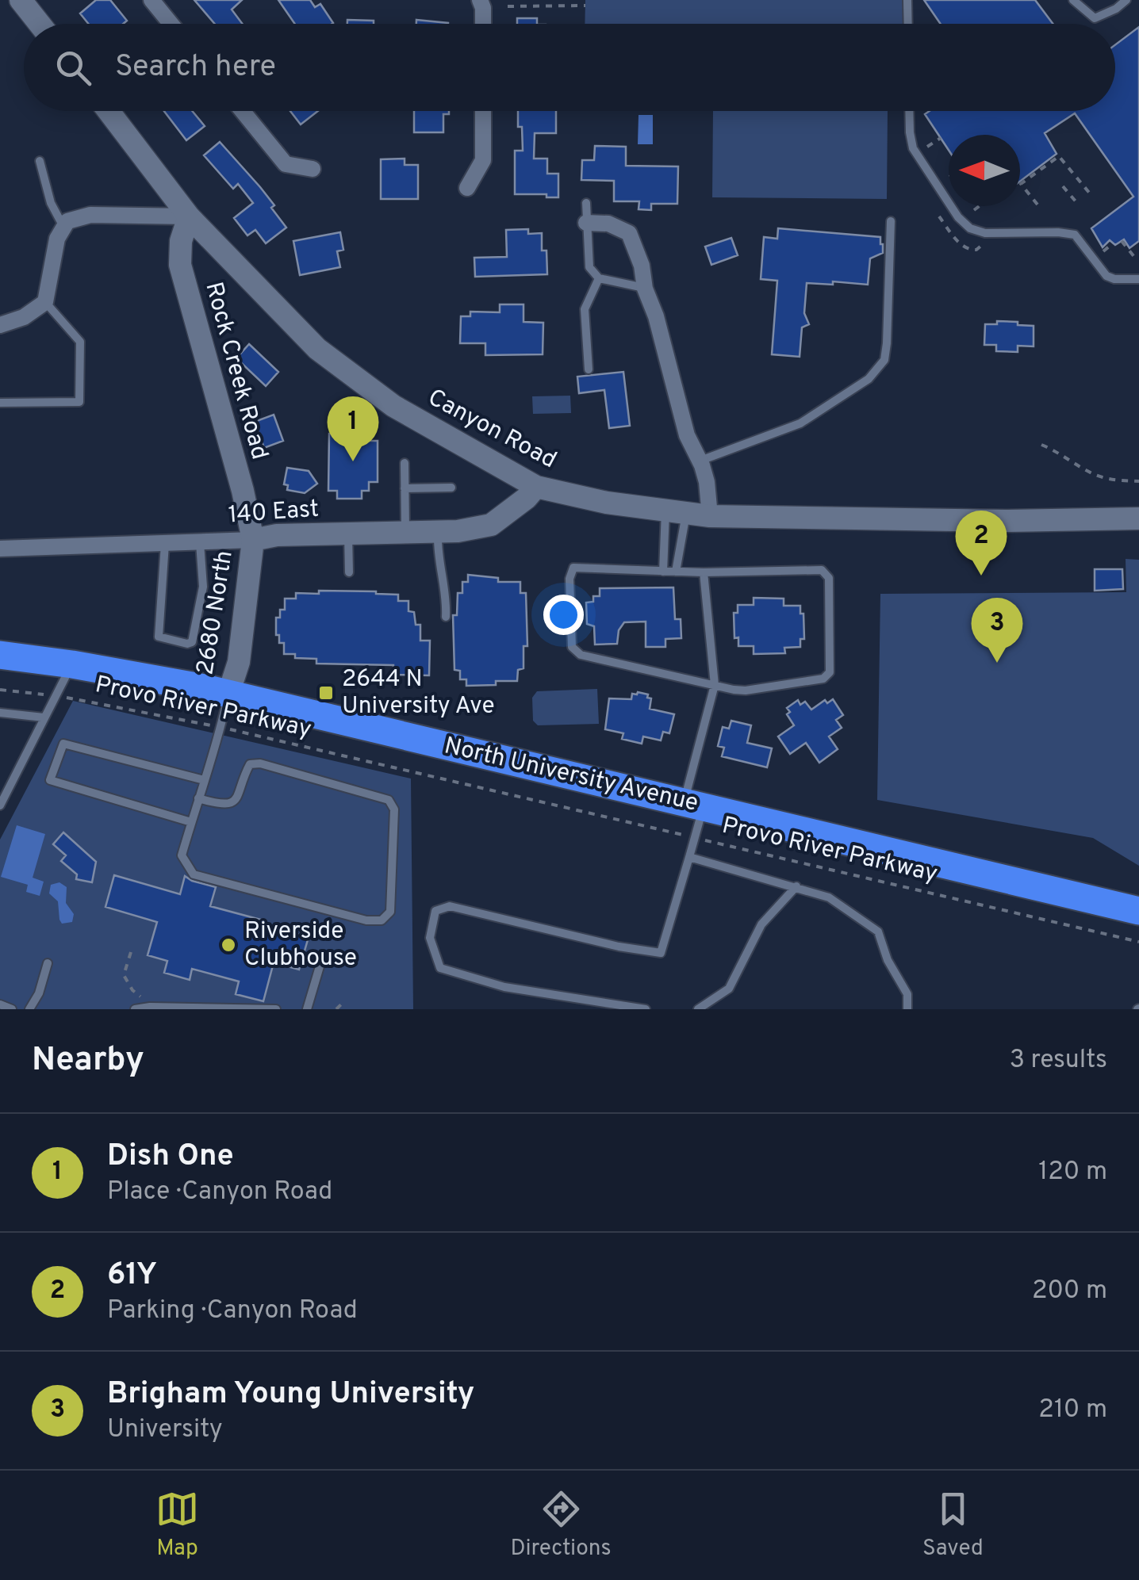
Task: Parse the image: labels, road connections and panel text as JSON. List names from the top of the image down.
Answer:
{
  "streets": {
    "highway": ["North University Avenue"],
    "main road": [
      "Rock Creek Road",
      "Canyon Road",
      "140 East",
      "2680 North"
    ],
    "path": ["Provo River Parkway"]
  },
  "crossings": [
    ["Rock Creek Road", "Canyon Road"],
    ["Rock Creek Road", "140 East"],
    ["Rock Creek Road", "2680 North"],
    ["Canyon Road", "140 East"],
    ["140 East", "2680 North"],
    ["2680 North", "North University Avenue"]
  ],
  "places": {
    "transit": ["2644 N University Ave"],
    "other": ["Riverside Clubhouse"]
  },
  "north": "left",
  "page": {
    "search": "Search here",
    "pins": ["1", "2", "3"],
    "heading": ["Nearby", "3 results"],
    "list": [
      {
        "mark": "1",
        "name": "Dish One",
        "note": "Place · Canyon Road",
        "value": "120 m"
      },
      {
        "mark": "2",
        "name": "61Y",
        "note": "Parking · Canyon Road",
        "value": "200 m"
      },
      {
        "mark": "3",
        "name": "Brigham Young University",
        "note": "University",
        "value": "210 m"
      }
    ],
    "nav": ["Map", "Directions", "Saved"]
  }
}
